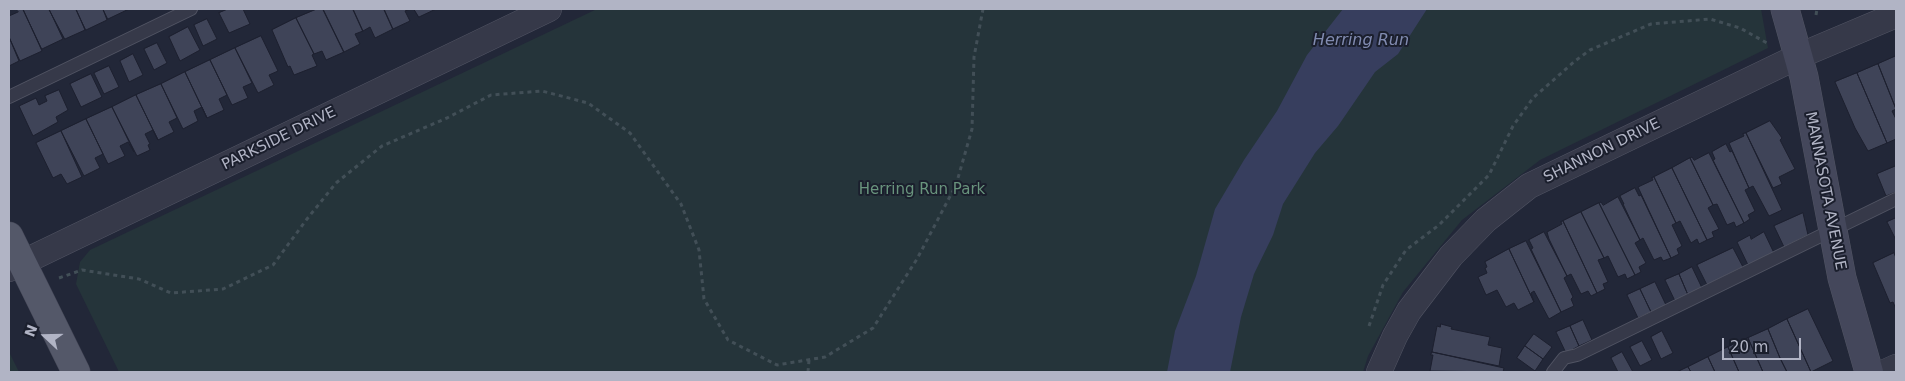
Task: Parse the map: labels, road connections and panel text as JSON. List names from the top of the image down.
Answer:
{
  "streets": {
    "street": ["PARKSIDE DRIVE", "SHANNON DRIVE", "MANNASOTA AVENUE"]
  },
  "crossings": [
    ["SHANNON DRIVE", "MANNASOTA AVENUE"]
  ],
  "water": ["Herring Run"],
  "parks": ["Herring Run Park"],
  "scale_bar": "20 m",
  "north": "left"
}
